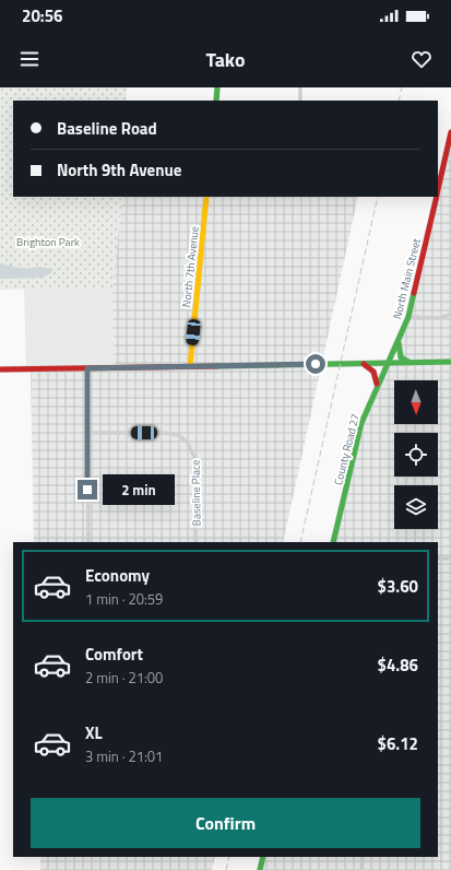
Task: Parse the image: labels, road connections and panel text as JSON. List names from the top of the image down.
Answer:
{
  "streets": {
    "street": [
      "North 7th Avenue",
      "North Main Street",
      "County Road 27",
      "Baseline Place"
    ]
  },
  "crossings": [
    ["North Main Street", "County Road 27"]
  ],
  "parks": ["Brighton Park"],
  "north": "bottom",
  "page": {
    "status": "20:56",
    "header": "Tako",
    "banner": ["Baseline Road", "North 9th Avenue"],
    "bubble": "2 min",
    "list": [
      {
        "name": "Economy",
        "note": "1 min · 20:59",
        "value": "$3.60"
      },
      {
        "name": "Comfort",
        "note": "2 min · 21:00",
        "value": "$4.86"
      },
      {
        "name": "XL",
        "note": "3 min · 21:01",
        "value": "$6.12"
      }
    ],
    "buttons": "Confirm"
  }
}
